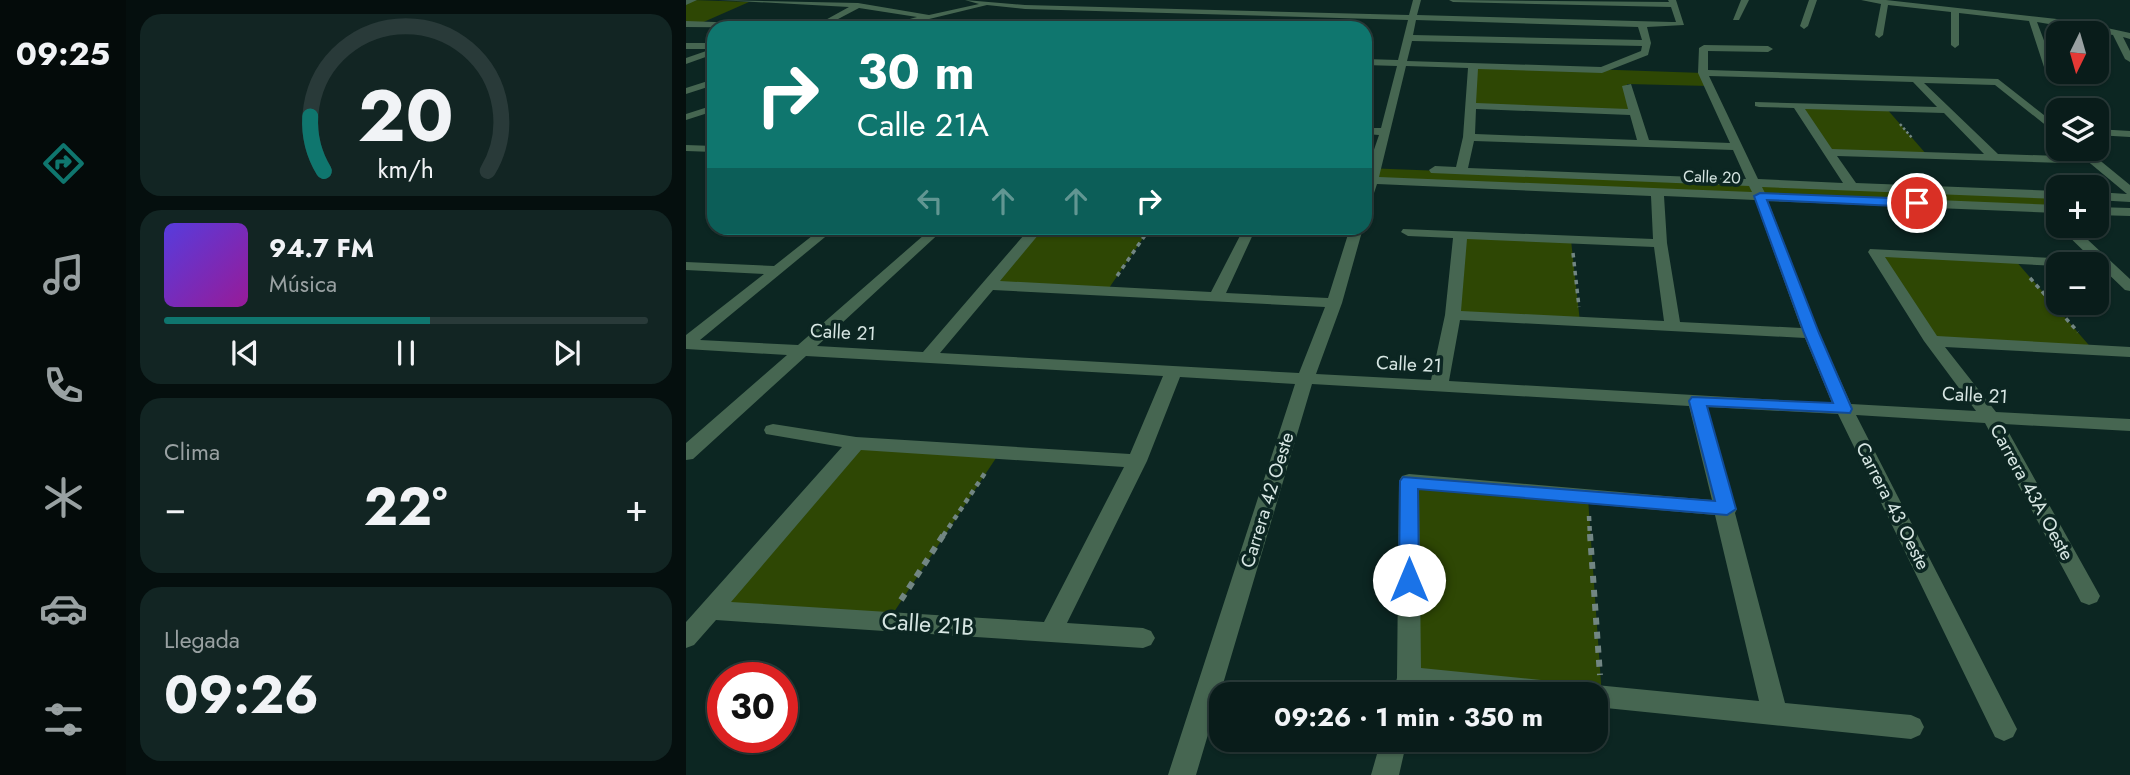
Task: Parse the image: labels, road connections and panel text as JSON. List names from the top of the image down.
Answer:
{
  "streets": {
    "street": [
      "Calle 20",
      "Calle 21",
      "Carrera 43A Oeste",
      "Carrera 42 Oeste",
      "Carrera 43 Oeste",
      "Calle 21B"
    ]
  },
  "crossings": [
    ["Calle 20", "Carrera 43 Oeste"],
    ["Calle 21", "Carrera 43A Oeste"],
    ["Calle 21", "Carrera 42 Oeste"],
    ["Calle 21", "Carrera 43 Oeste"]
  ],
  "north": "bottom",
  "page": {
    "tabs": "09:25",
    "map_buttons": ["+", "−"],
    "turn": ["30 m", "Calle 21A"],
    "song": ["94.7 FM", "Música"],
    "tile": [
      "Clima",
      ["Llegada", "09:26"]
    ],
    "heat": ["−", "22°", "+"],
    "limit": "30",
    "trip": "09:26 · 1 min · 350 m",
    "gauge": ["20", "km/h"]
  }
}
